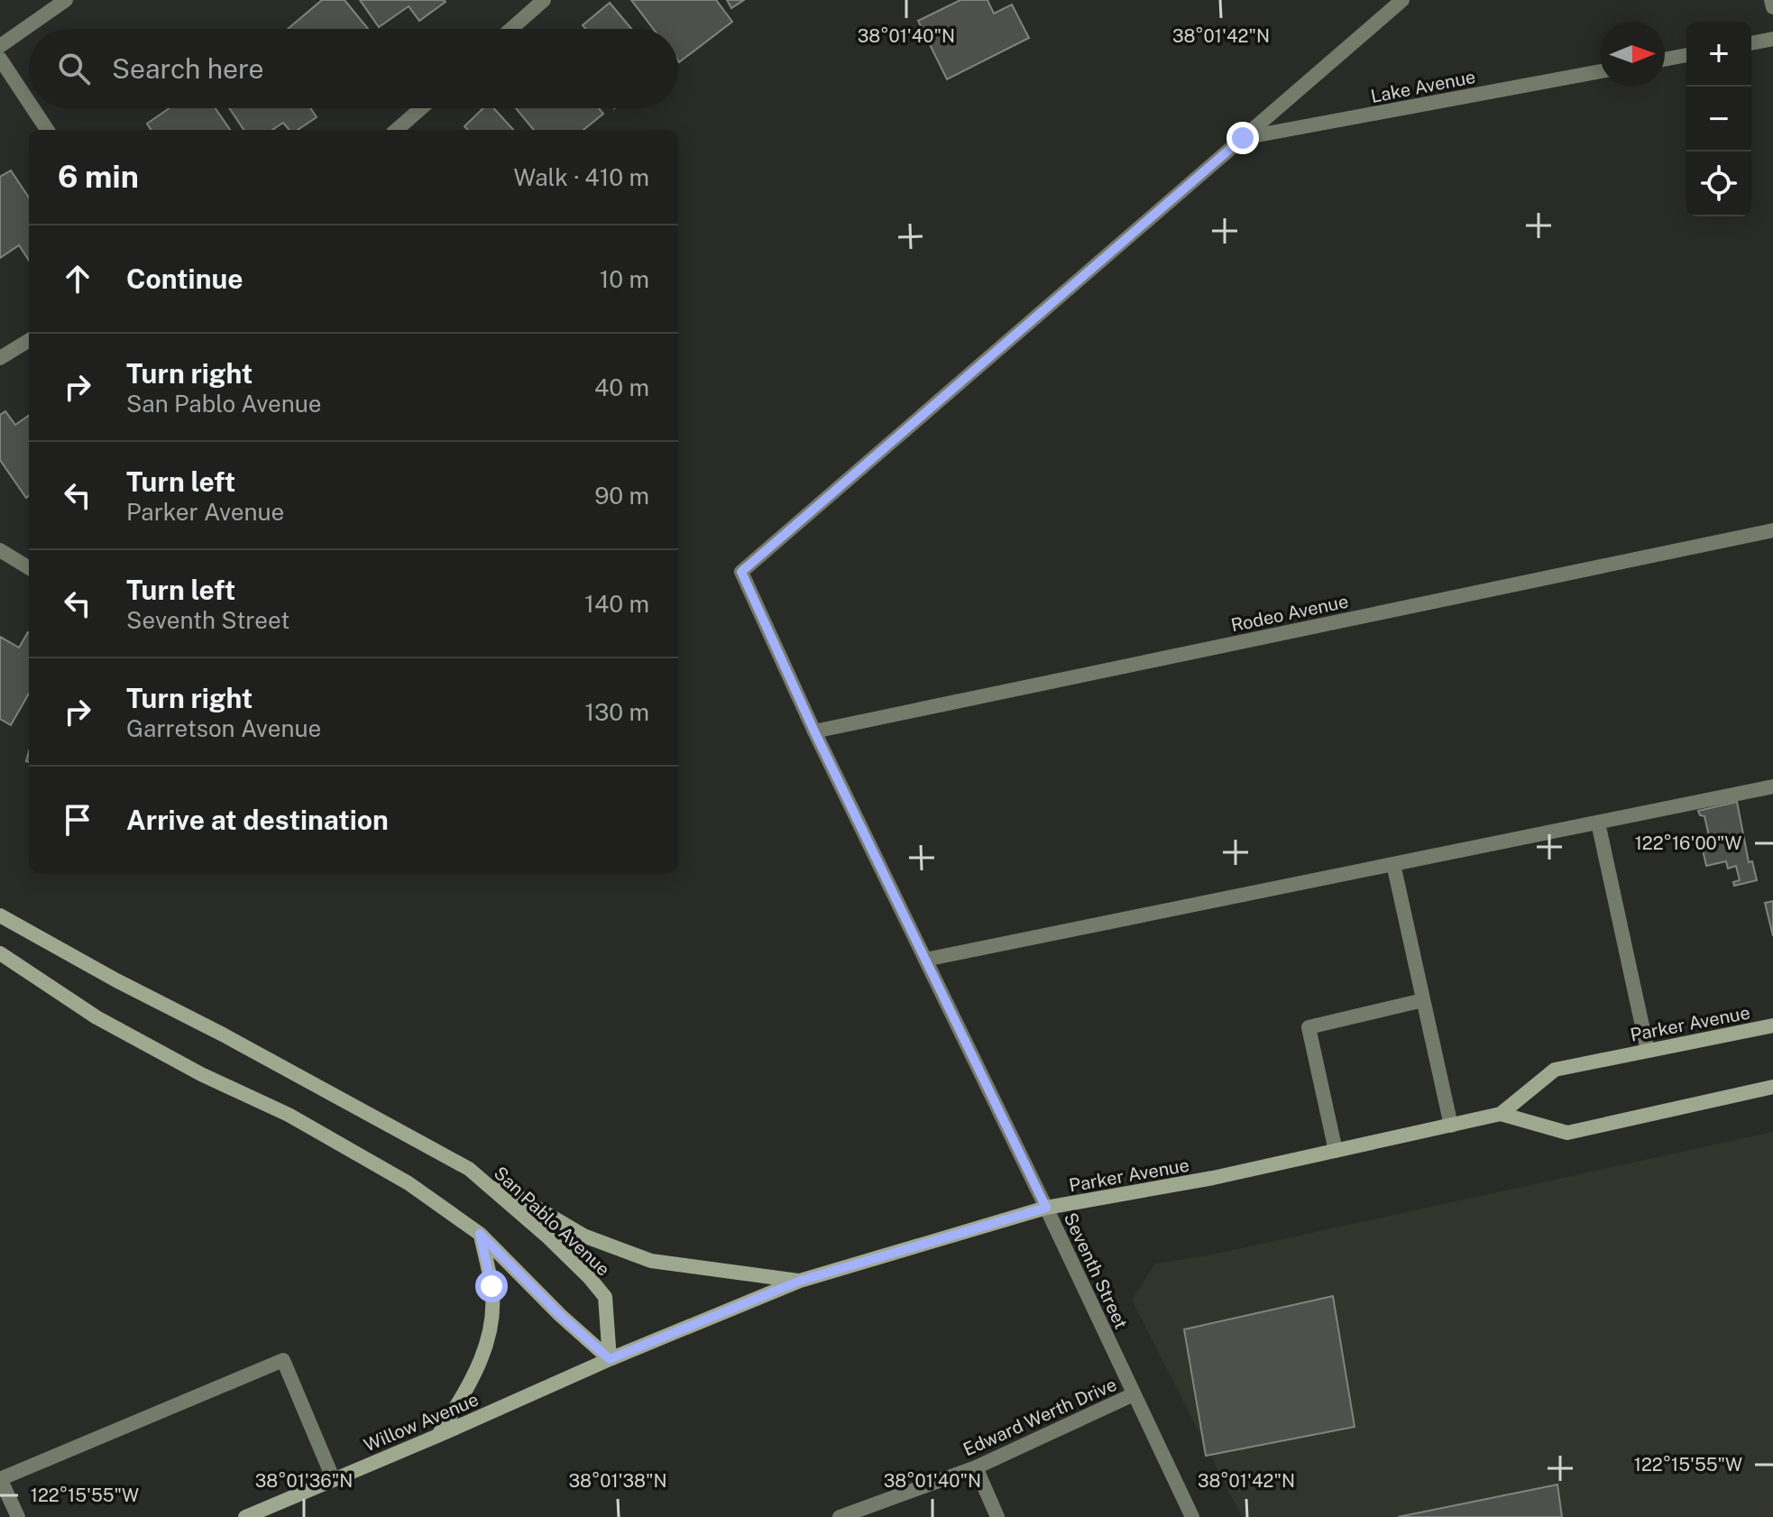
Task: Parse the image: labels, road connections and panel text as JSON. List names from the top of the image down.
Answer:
{
  "streets": {
    "main road": ["Parker Avenue", "San Pablo Avenue", "Willow Avenue"],
    "street": [
      "Lake Avenue",
      "Rodeo Avenue",
      "Seventh Street",
      "Edward Werth Drive"
    ]
  },
  "crossings": [
    ["Lake Avenue", "Seventh Street"],
    ["Rodeo Avenue", "Seventh Street"],
    ["Parker Avenue", "San Pablo Avenue"],
    ["Parker Avenue", "Seventh Street"],
    ["Parker Avenue", "Willow Avenue"],
    ["San Pablo Avenue", "Willow Avenue"],
    ["Seventh Street", "Edward Werth Drive"]
  ],
  "north": "right",
  "page": {
    "map_buttons": ["+", "−"],
    "search": "Search here",
    "heading": ["6 min", "Walk · 410 m"],
    "list": [
      ["Continue", "10 m"],
      ["Turn right", "San Pablo Avenue", "40 m"],
      ["Turn left", "Parker Avenue", "90 m"],
      ["Turn left", "Seventh Street", "140 m"],
      ["Turn right", "Garretson Avenue", "130 m"],
      "Arrive at destination"
    ]
  },
  "coordinates": [
    "38°01'40\"N",
    "38°01'42\"N",
    "122°16'00\"W",
    "122°15'55\"W",
    "38°01'36\"N",
    "38°01'38\"N"
  ]
}
